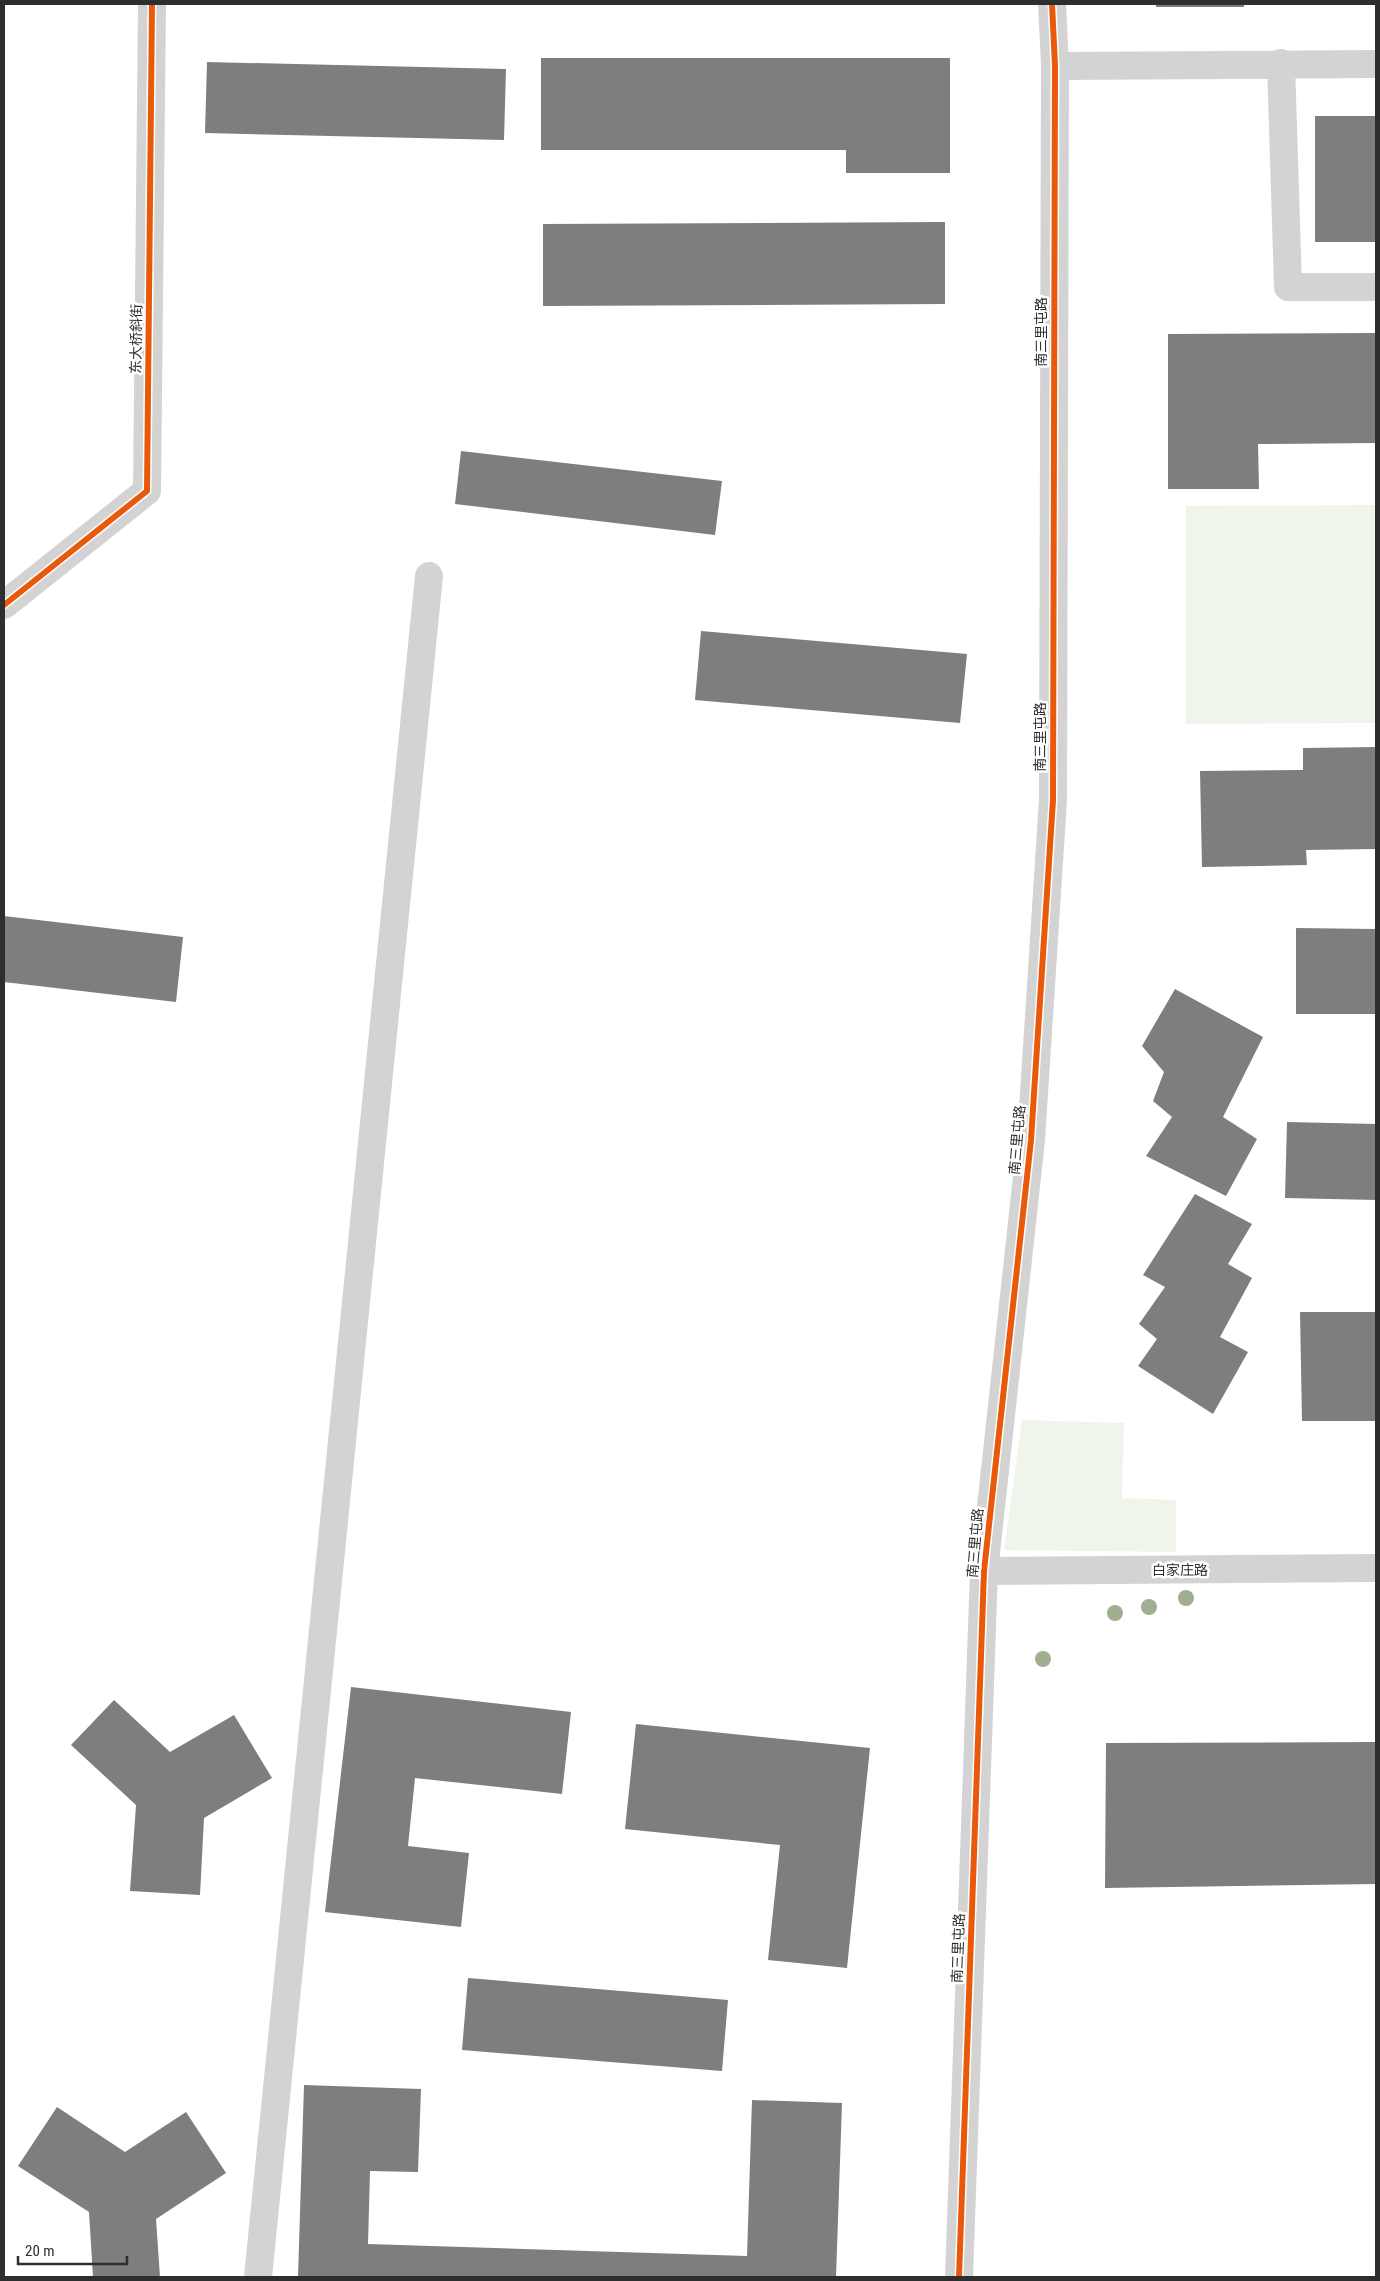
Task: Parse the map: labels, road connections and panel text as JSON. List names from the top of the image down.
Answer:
{
  "streets": {
    "street": ["南三里屯路", "东大桥斜街", "白家庄路"]
  },
  "crossings": [
    ["南三里屯路", "白家庄路"]
  ],
  "scale_bar": "20 m"
}
